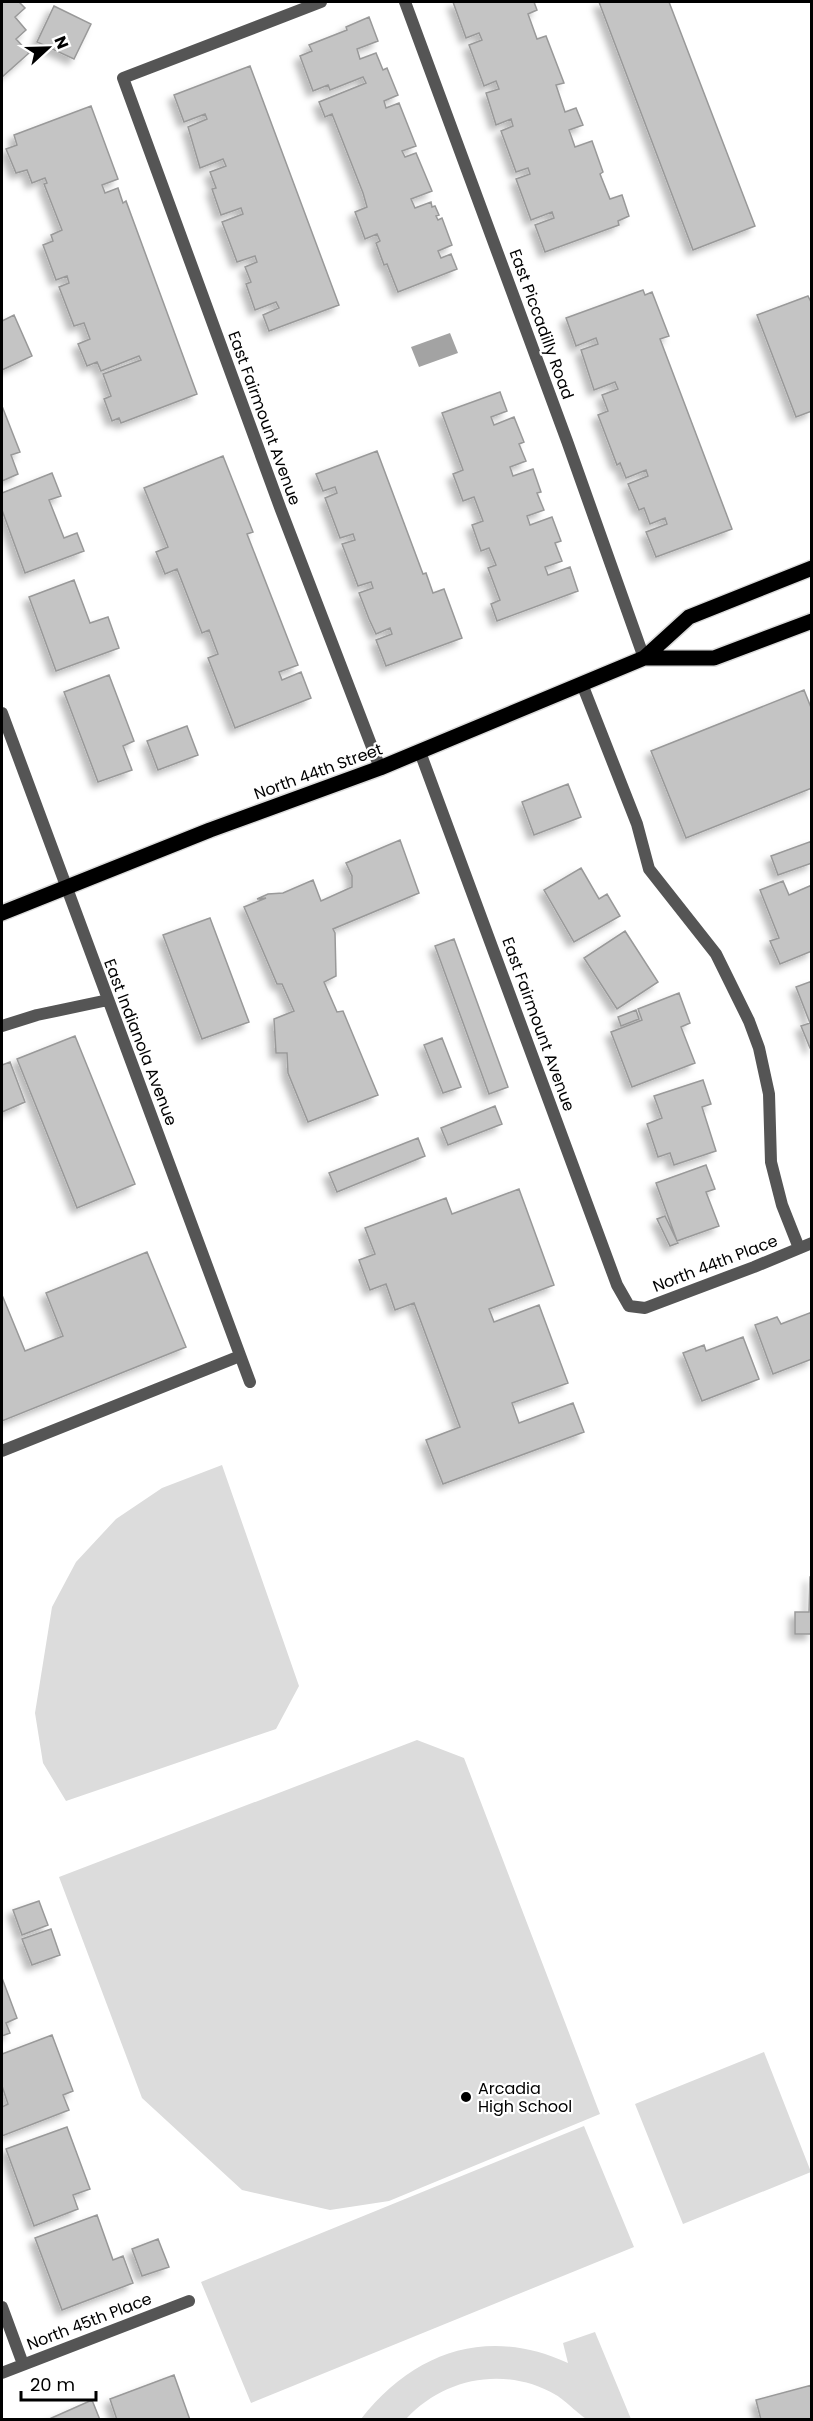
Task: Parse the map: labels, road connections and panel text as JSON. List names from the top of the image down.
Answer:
{
  "streets": {
    "main road": ["North 44th Street"],
    "street": [
      "East Piccadilly Road",
      "East Fairmount Avenue",
      "East Indianola Avenue",
      "North 44th Place",
      "North 45th Place"
    ]
  },
  "crossings": [
    ["East Piccadilly Road", "North 44th Street"],
    ["East Fairmount Avenue", "North 44th Street"],
    ["East Fairmount Avenue", "North 44th Place"],
    ["North 44th Street", "East Indianola Avenue"]
  ],
  "places": ["Arcadia High School"],
  "scale_bar": "20 m",
  "north": "right"
}
